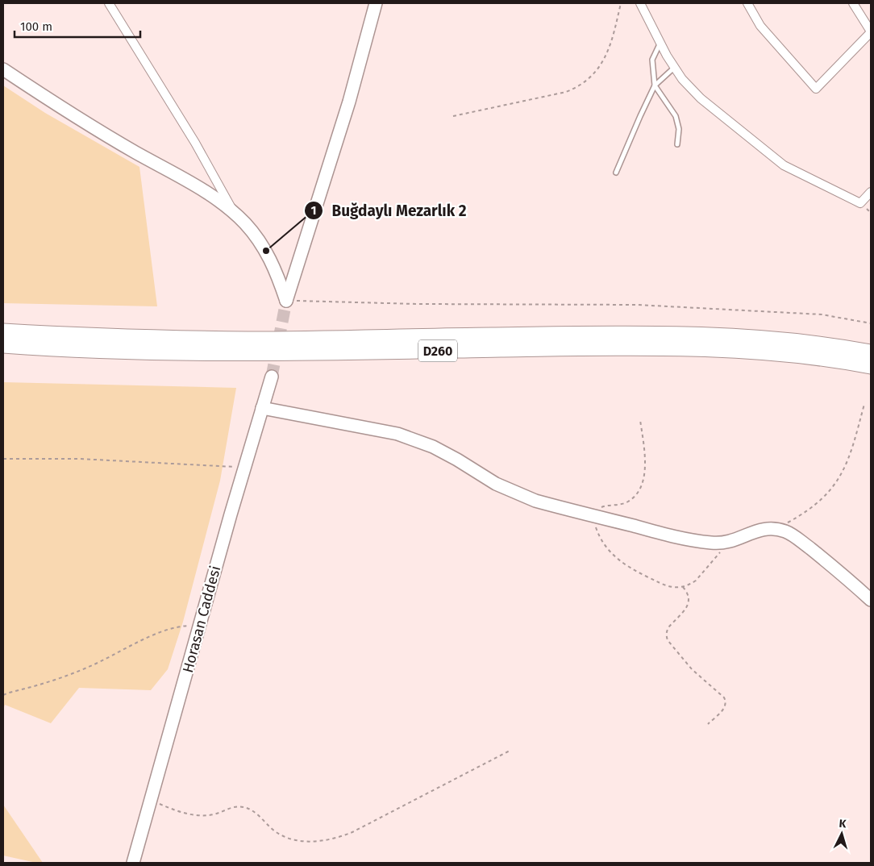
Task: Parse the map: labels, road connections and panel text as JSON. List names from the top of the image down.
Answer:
{
  "streets": {
    "highway": ["D260"],
    "street": ["Horasan Caddesi"]
  },
  "places": ["Buğdaylı Mezarlık 2"],
  "scale_bar": "100 m",
  "north": "top"
}
